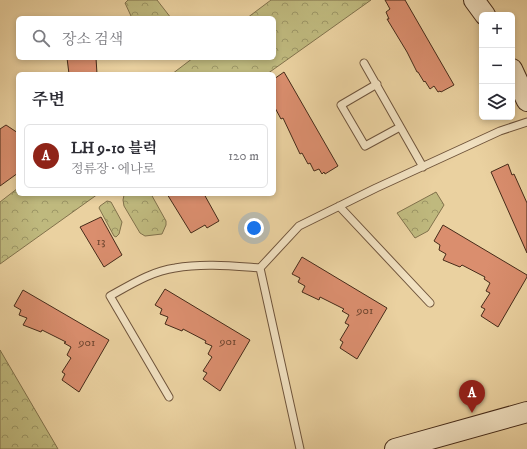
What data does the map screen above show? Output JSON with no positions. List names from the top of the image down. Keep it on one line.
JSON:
{"house_numbers":["13","901","901","901"],"page":{"map_buttons":["+","−"],"search":"장소 검색","heading":"주변","list":[{"mark":"A","name":"LH 9-10 블럭","note":"정류장 · 에나로","value":"120 m"}],"pins":"A"}}
